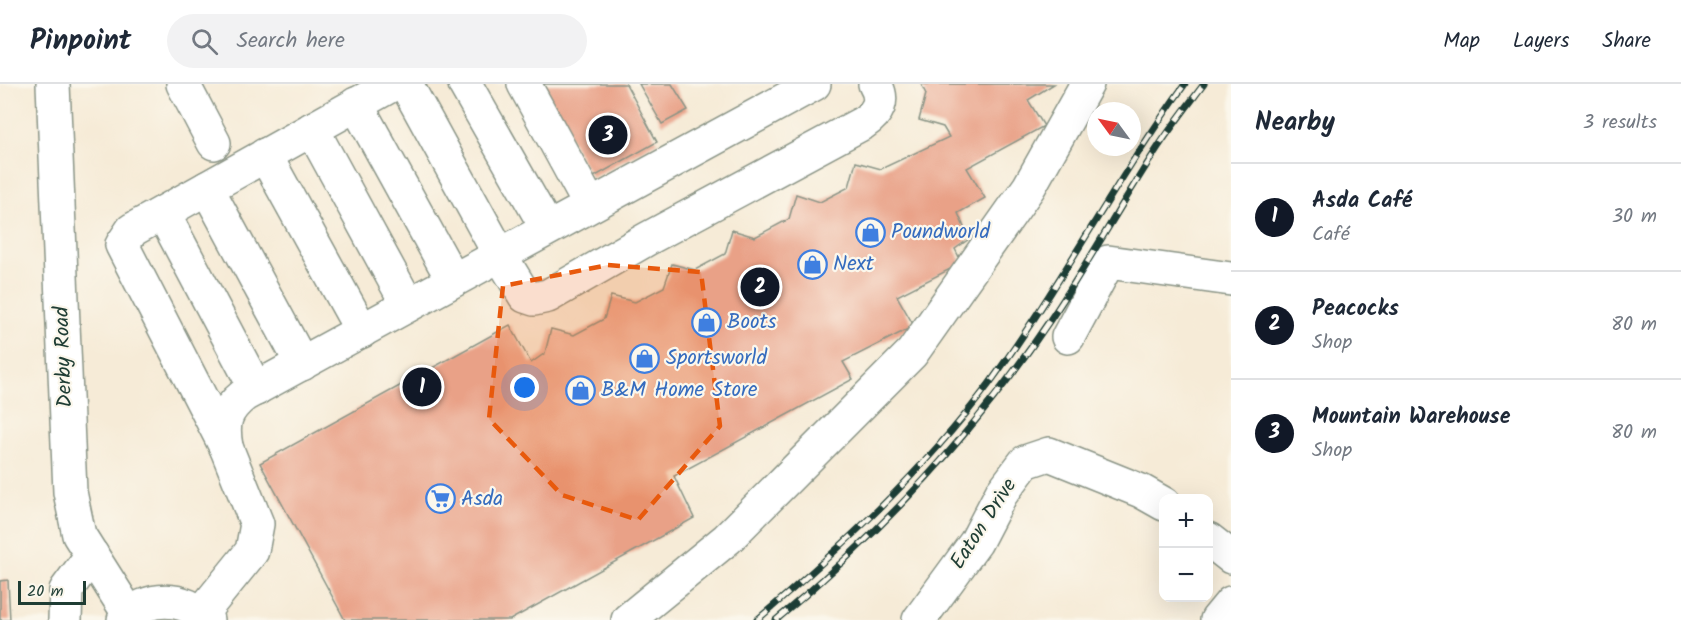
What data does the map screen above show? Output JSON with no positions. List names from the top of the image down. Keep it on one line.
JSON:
{"streets":{"street":["Derby Road","Eaton Drive"]},"places":{"shop":["Poundworld","Next","Boots","Sportsworld","B&M Home Store"],"supermarket":["Asda"]},"scale_bar":"20 m","north":"top left","page":{"header":"Pinpoint","search":"Search here","nav":["Map","Layers","Share"],"heading":["Nearby","3 results"],"pins":["3","2","1"],"list":[{"mark":"1","name":"Asda Café","note":"Café","value":"30 m"},{"mark":"2","name":"Peacocks","note":"Shop","value":"80 m"},{"mark":"3","name":"Mountain Warehouse","note":"Shop","value":"80 m"}],"map_buttons":["+","−"],"scale":"20 m"}}
